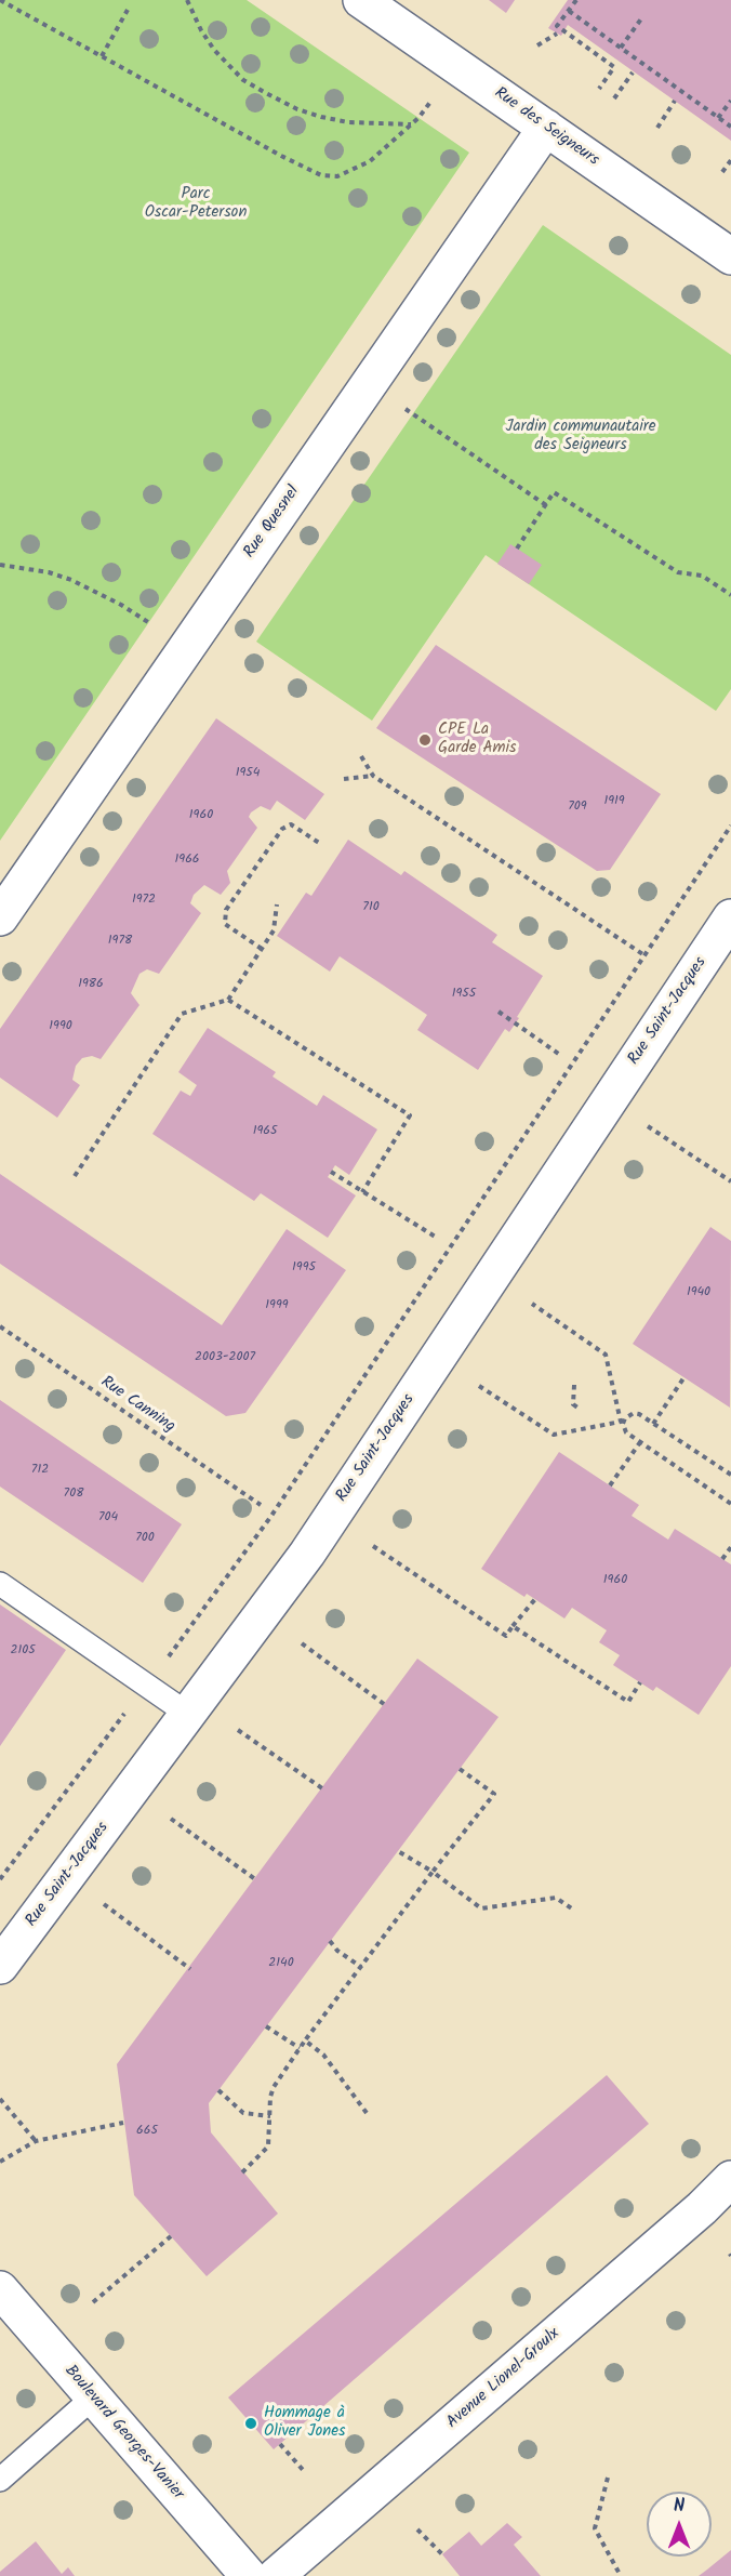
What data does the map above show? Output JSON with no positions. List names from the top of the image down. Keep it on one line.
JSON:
{"streets":{"street":["Rue des Seigneurs","Rue Quesnel","Rue Saint-Jacques","Avenue Lionel-Groulx","Boulevard Georges-Vanier"],"path":["Rue Canning"]},"crossings":[["Rue des Seigneurs","Rue Quesnel"]],"parks":["Parc Oscar-Peterson","Jardin communautaire des Seigneurs"],"places":["CPE La Garde Amis","Hommage à Oliver Jones"],"house_numbers":["1954","1919","709","1960","1966","1972","710","1978","1986","1955","1990","1965","1995","1940","1999","2003-2007","712","708","704","700","1960","2105","2140","665"],"north":"top"}
